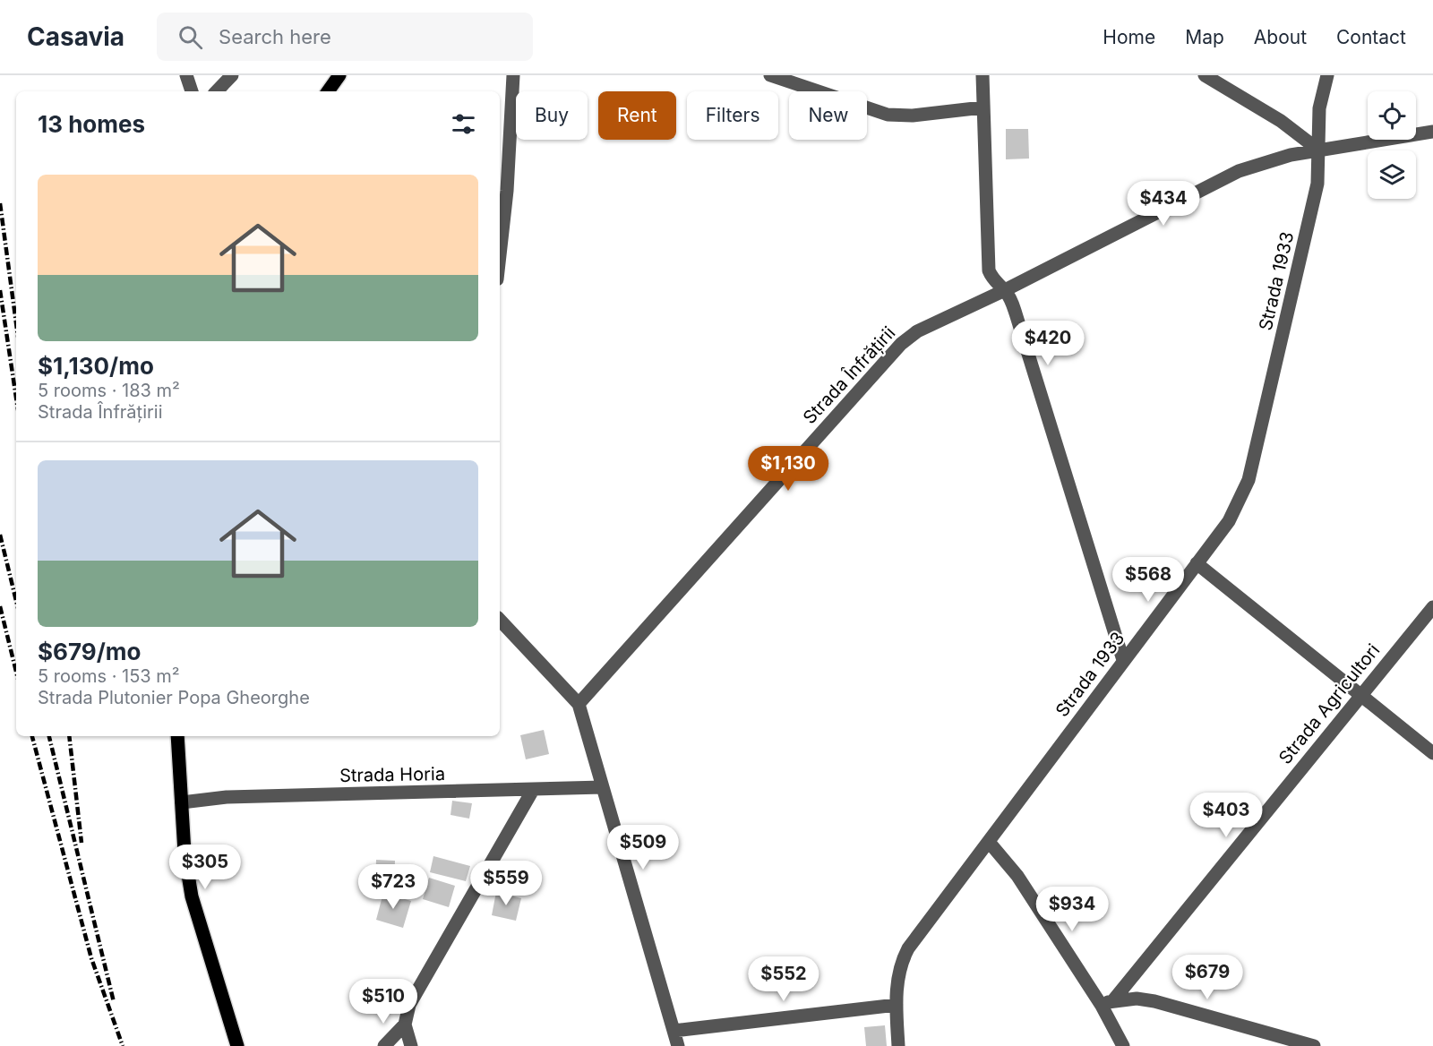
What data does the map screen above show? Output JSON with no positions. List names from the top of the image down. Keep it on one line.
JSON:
{"streets":{"street":["Strada 1933","Strada Înfrățirii","Strada Agricultori","Strada Horia"]},"crossings":[["Strada 1933","Strada Înfrățirii"]],"page":{"header":"Casavia","search":"Search here","nav":["Home","Map","About","Contact"],"chip":["Buy","Rent","Filters","New"],"heading":"13 homes","list":[{"name":"$1,130/mo","note":"5 rooms · 183 m² · Strada Înfrățirii"},{"name":"$679/mo","note":"5 rooms · 153 m² · Strada Plutonier Popa Gheorghe"}],"price":["$434","$420","$1,130","$568","$403","$509","$305","$559","$723","$934","$679","$552","$510"]}}
